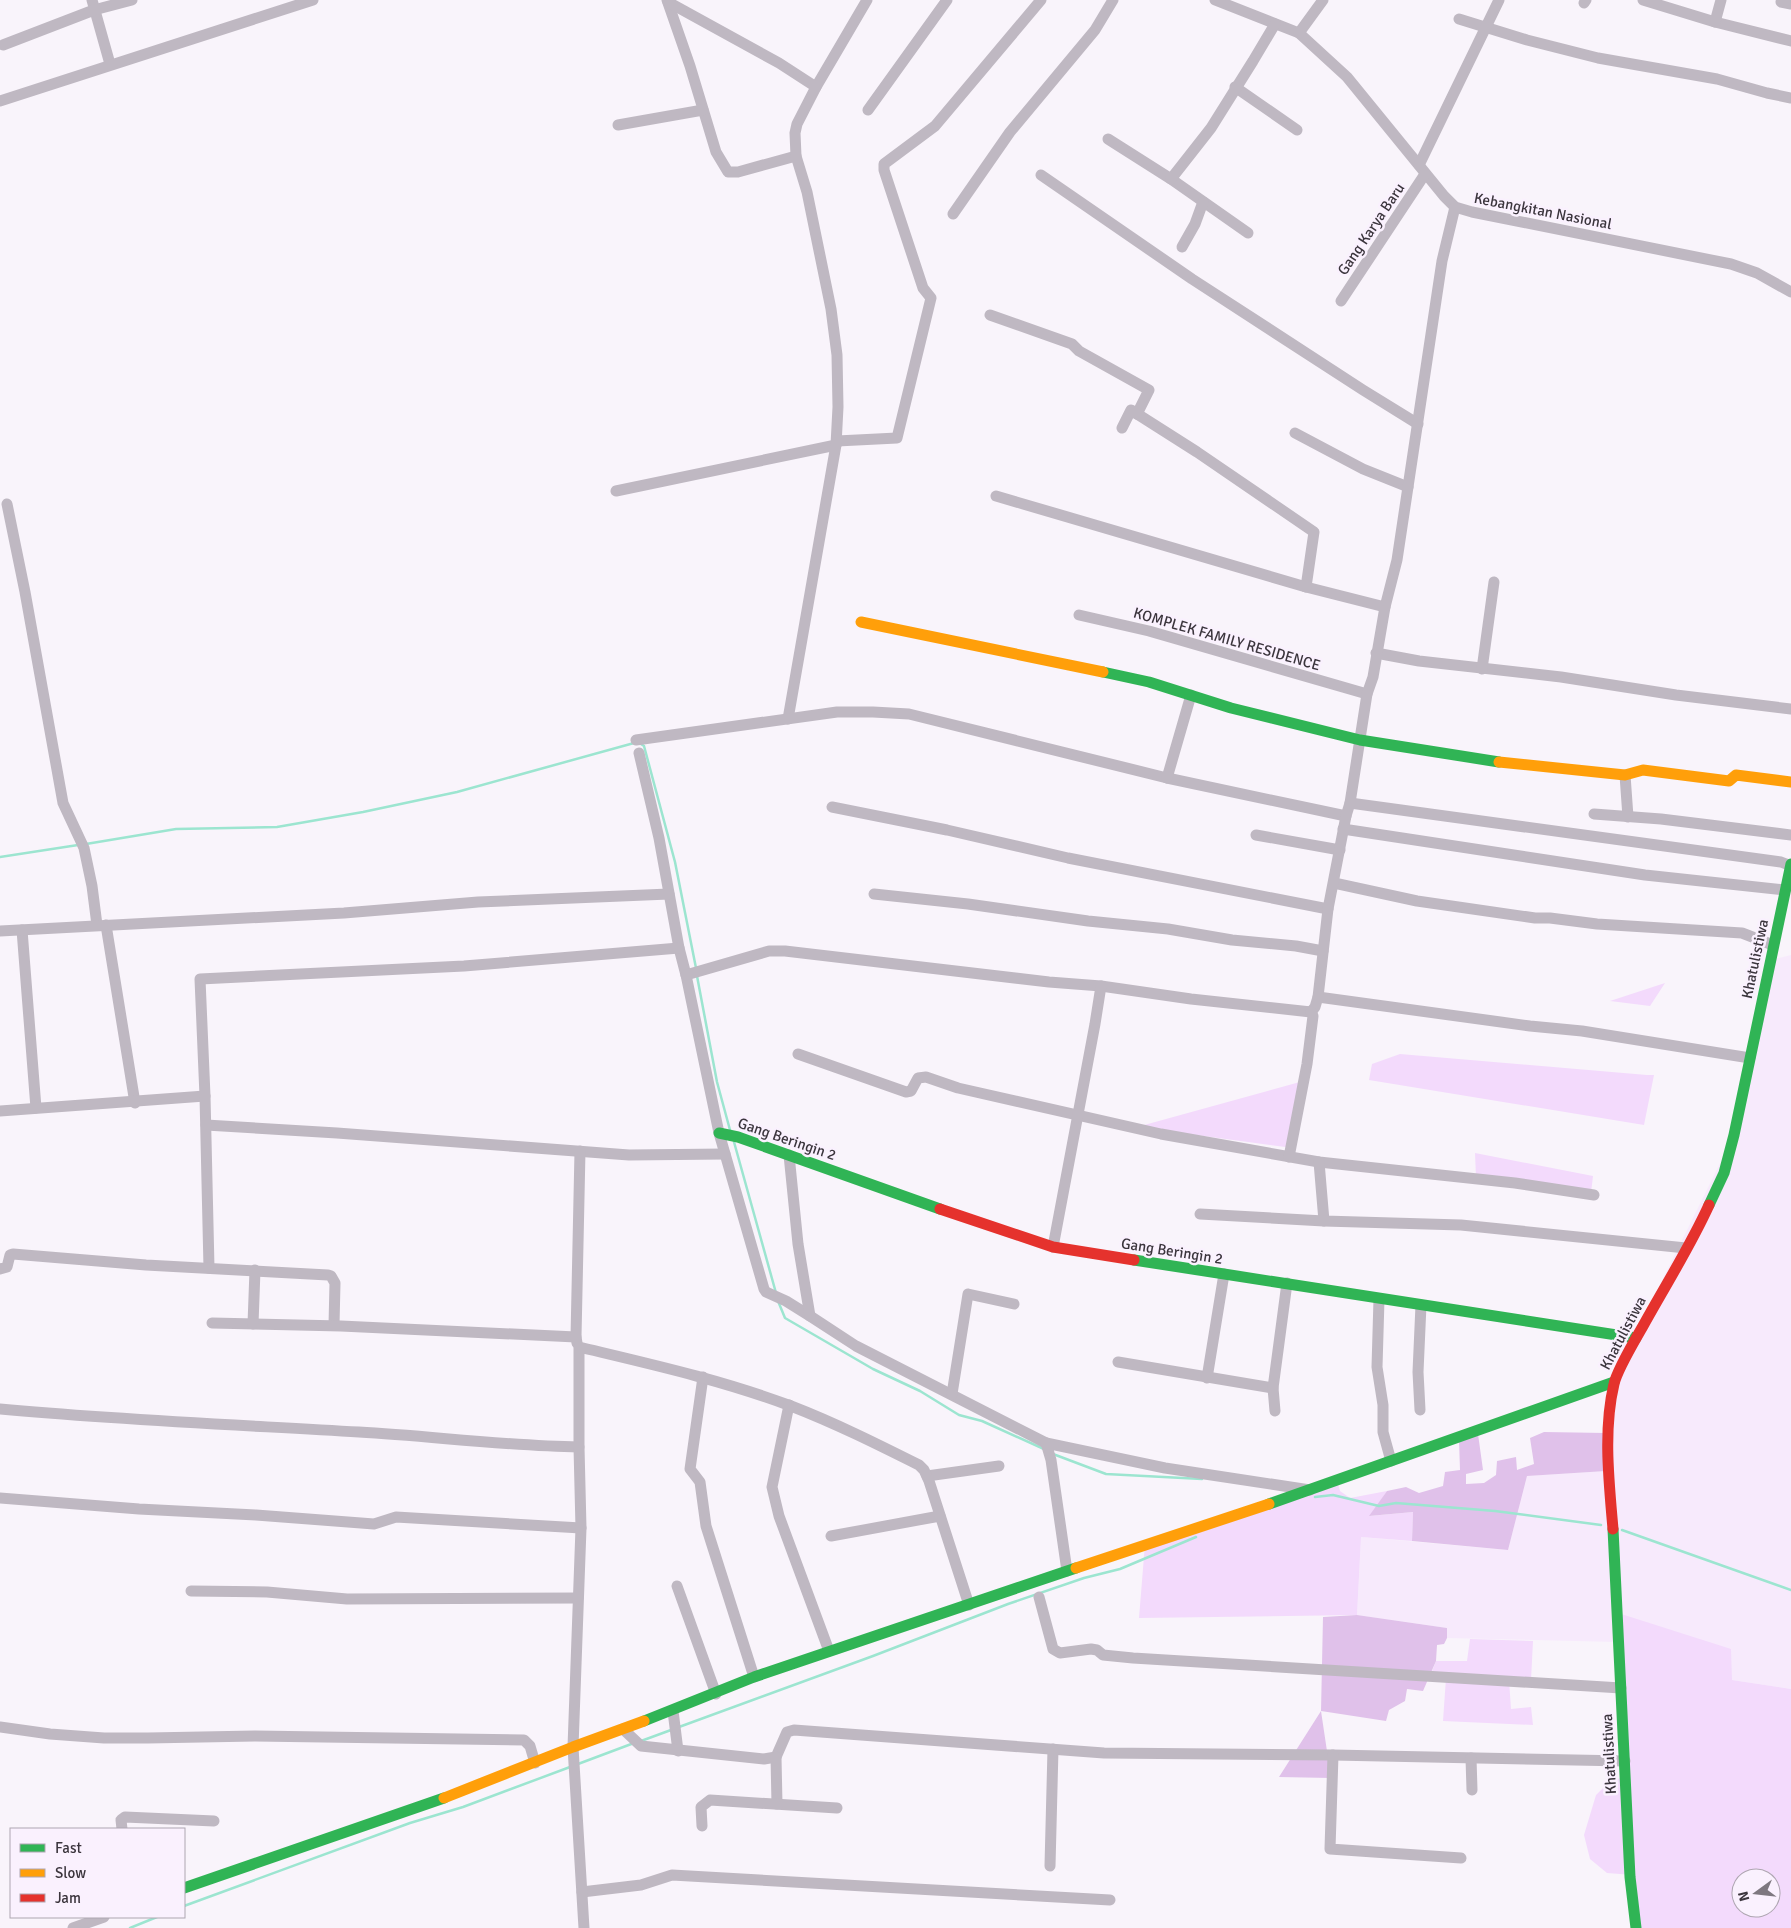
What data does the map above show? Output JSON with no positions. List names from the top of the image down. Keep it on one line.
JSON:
{"streets":{"main road":["Khatulistiwa","Gang Beringin 2"],"street":["Kebangkitan Nasional","Gang Karya Baru","KOMPLEK FAMILY RESIDENCE"]},"crossings":[["Kebangkitan Nasional","Gang Karya Baru"],["Khatulistiwa","Gang Beringin 2"]],"legend":["Fast","Slow","Jam"],"north":"left"}
